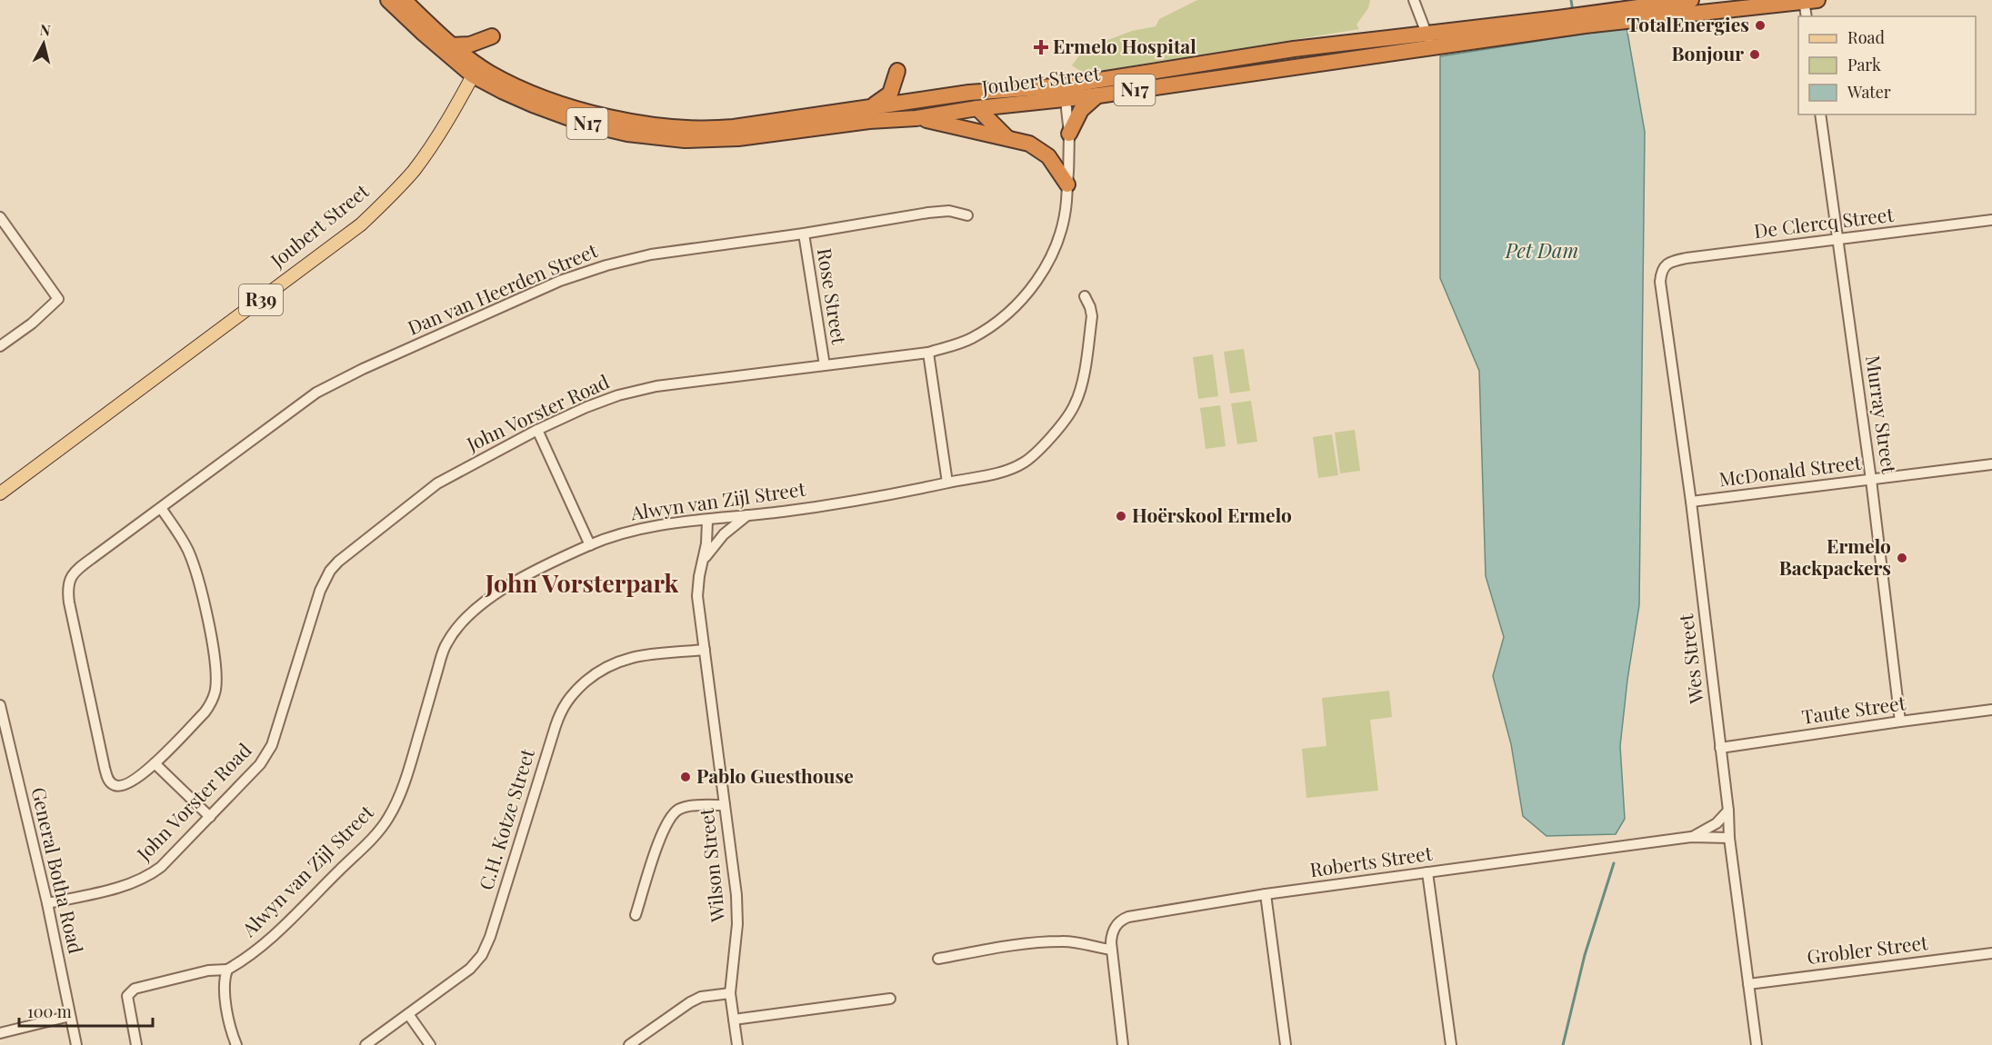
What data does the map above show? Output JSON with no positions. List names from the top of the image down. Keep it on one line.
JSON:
{"streets":{"highway":["Joubert Street","N17"],"main road":["R39"],"street":["De Clercq Street","Dan van Heerden Street","Rose Street","John Vorster Road","Murray Street","McDonald Street","Alwyn van Zijl Street","Wes Street","Taute Street","C.H. Kotze Street","Roberts Street","Wilson Street","General Botha Road","Grobler Street"]},"crossings":[["Joubert Street","N17"],["Joubert Street","John Vorster Road"],["De Clercq Street","Murray Street"],["De Clercq Street","Wes Street"],["Dan van Heerden Street","Rose Street"],["Rose Street","John Vorster Road"],["John Vorster Road","General Botha Road"],["Murray Street","McDonald Street"],["Murray Street","Taute Street"],["McDonald Street","Wes Street"],["Alwyn van Zijl Street","Wilson Street"],["Wes Street","Taute Street"],["Wes Street","Grobler Street"],["C.H. Kotze Street","Wilson Street"]],"districts":["John Vorsterpark"],"water":["Pet Dam"],"places":{"other":["TotalEnergies","Bonjour","Hoërskool Ermelo","Ermelo Backpackers","Pablo Guesthouse"],"health":["Ermelo Hospital"]},"legend":["Road","Park","Water"],"scale_bar":"100 m","north":"top"}
